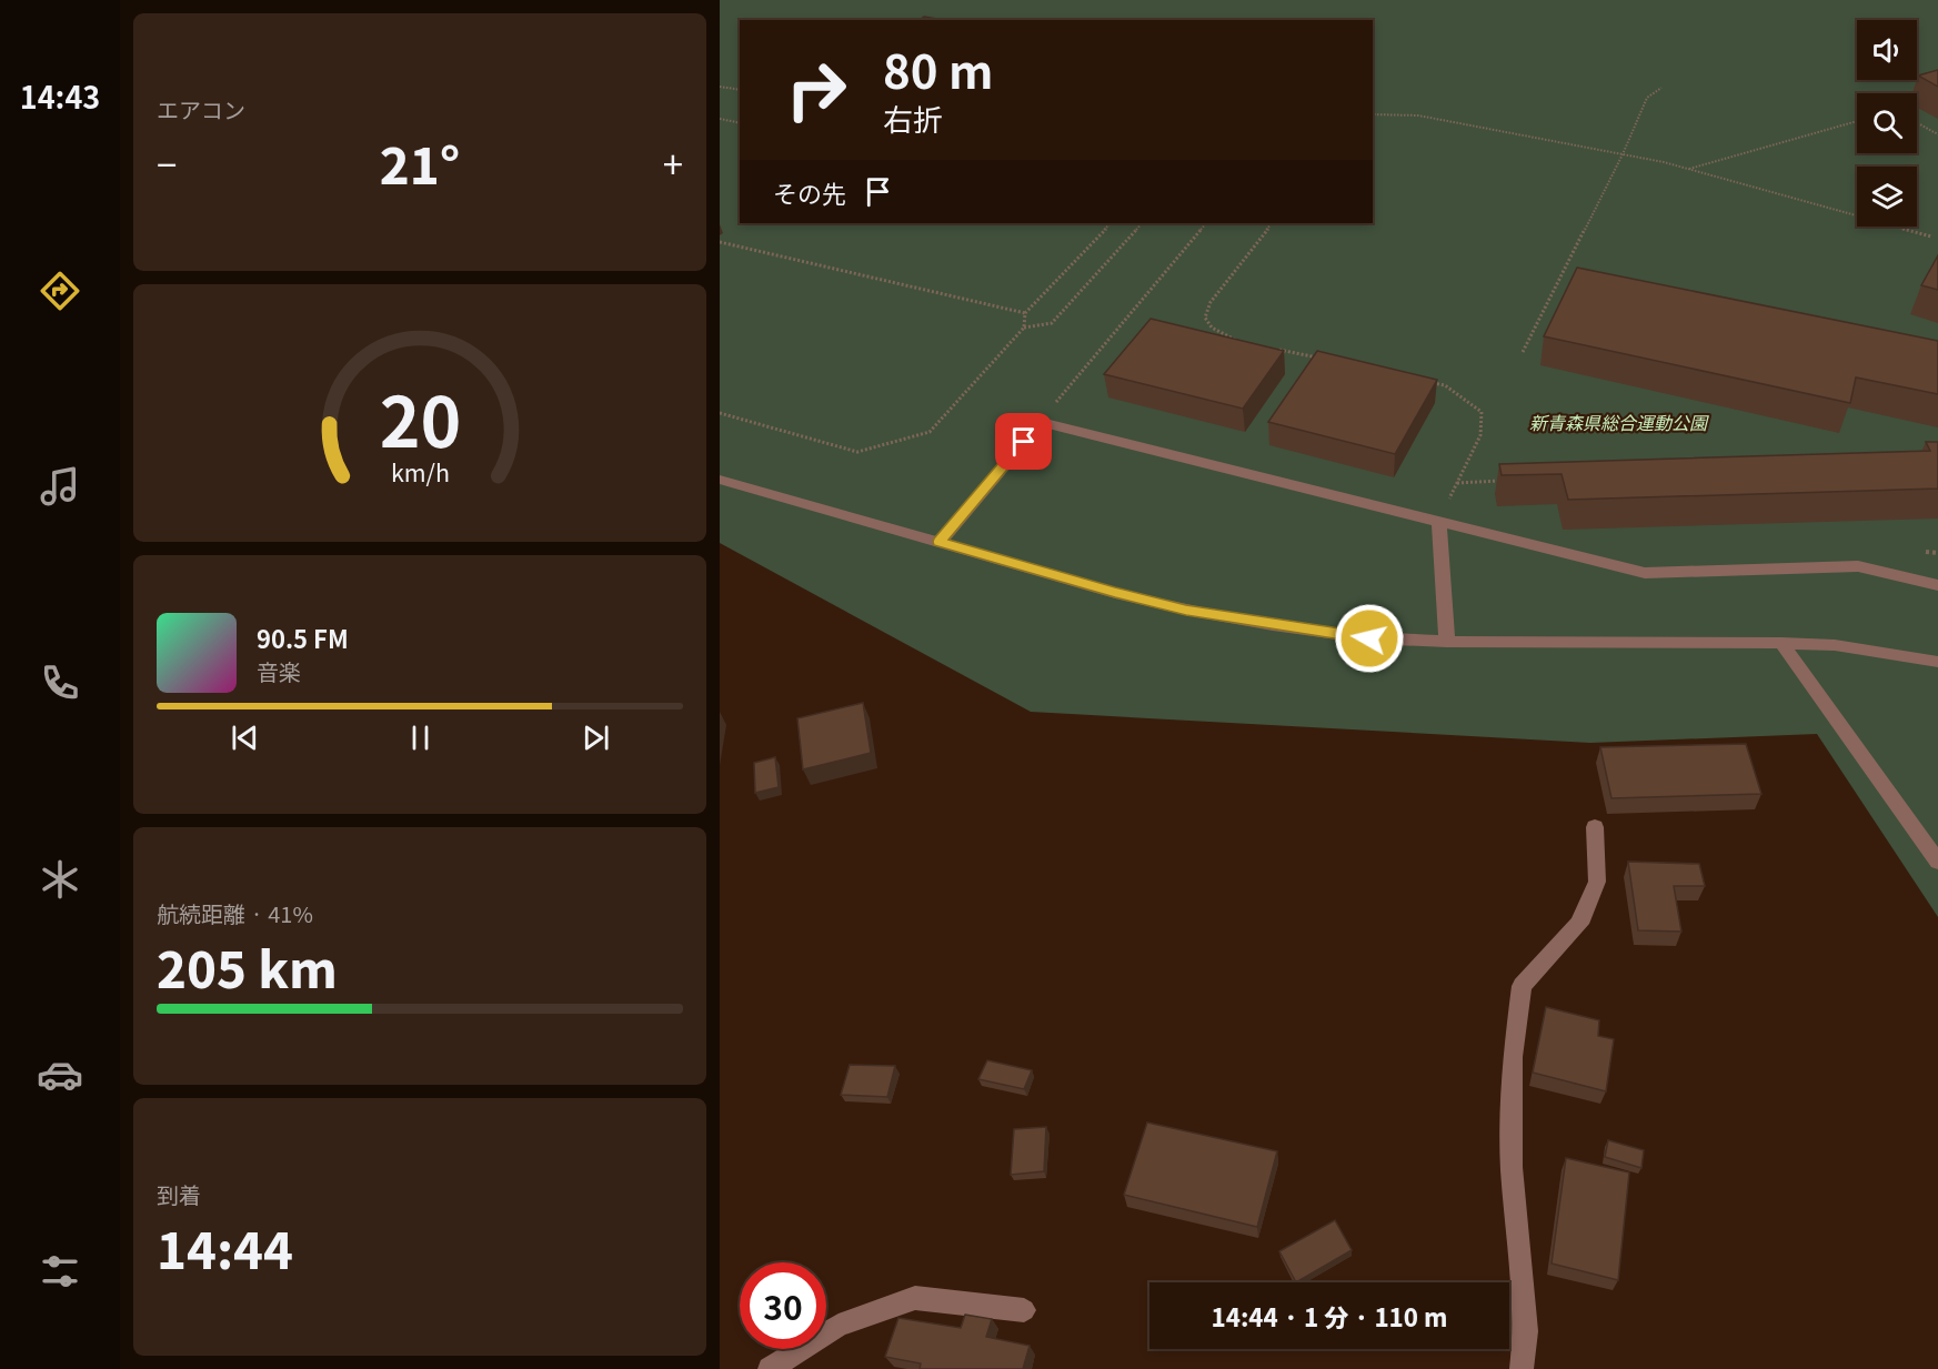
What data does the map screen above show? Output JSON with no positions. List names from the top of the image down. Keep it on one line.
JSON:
{"parks":["新青森県総合運動公園"],"page":{"tabs":"14:43","tile":["エアコン",["航続距離 · 41%","205 km"],["到着","14:44"]],"turn":["80 m","右折"],"heat":["−","21°","+"],"then":"その先","song":["90.5 FM","音楽"],"limit":"30","trip":"14:44 · 1 分 · 110 m","gauge":["20","km/h"]}}
